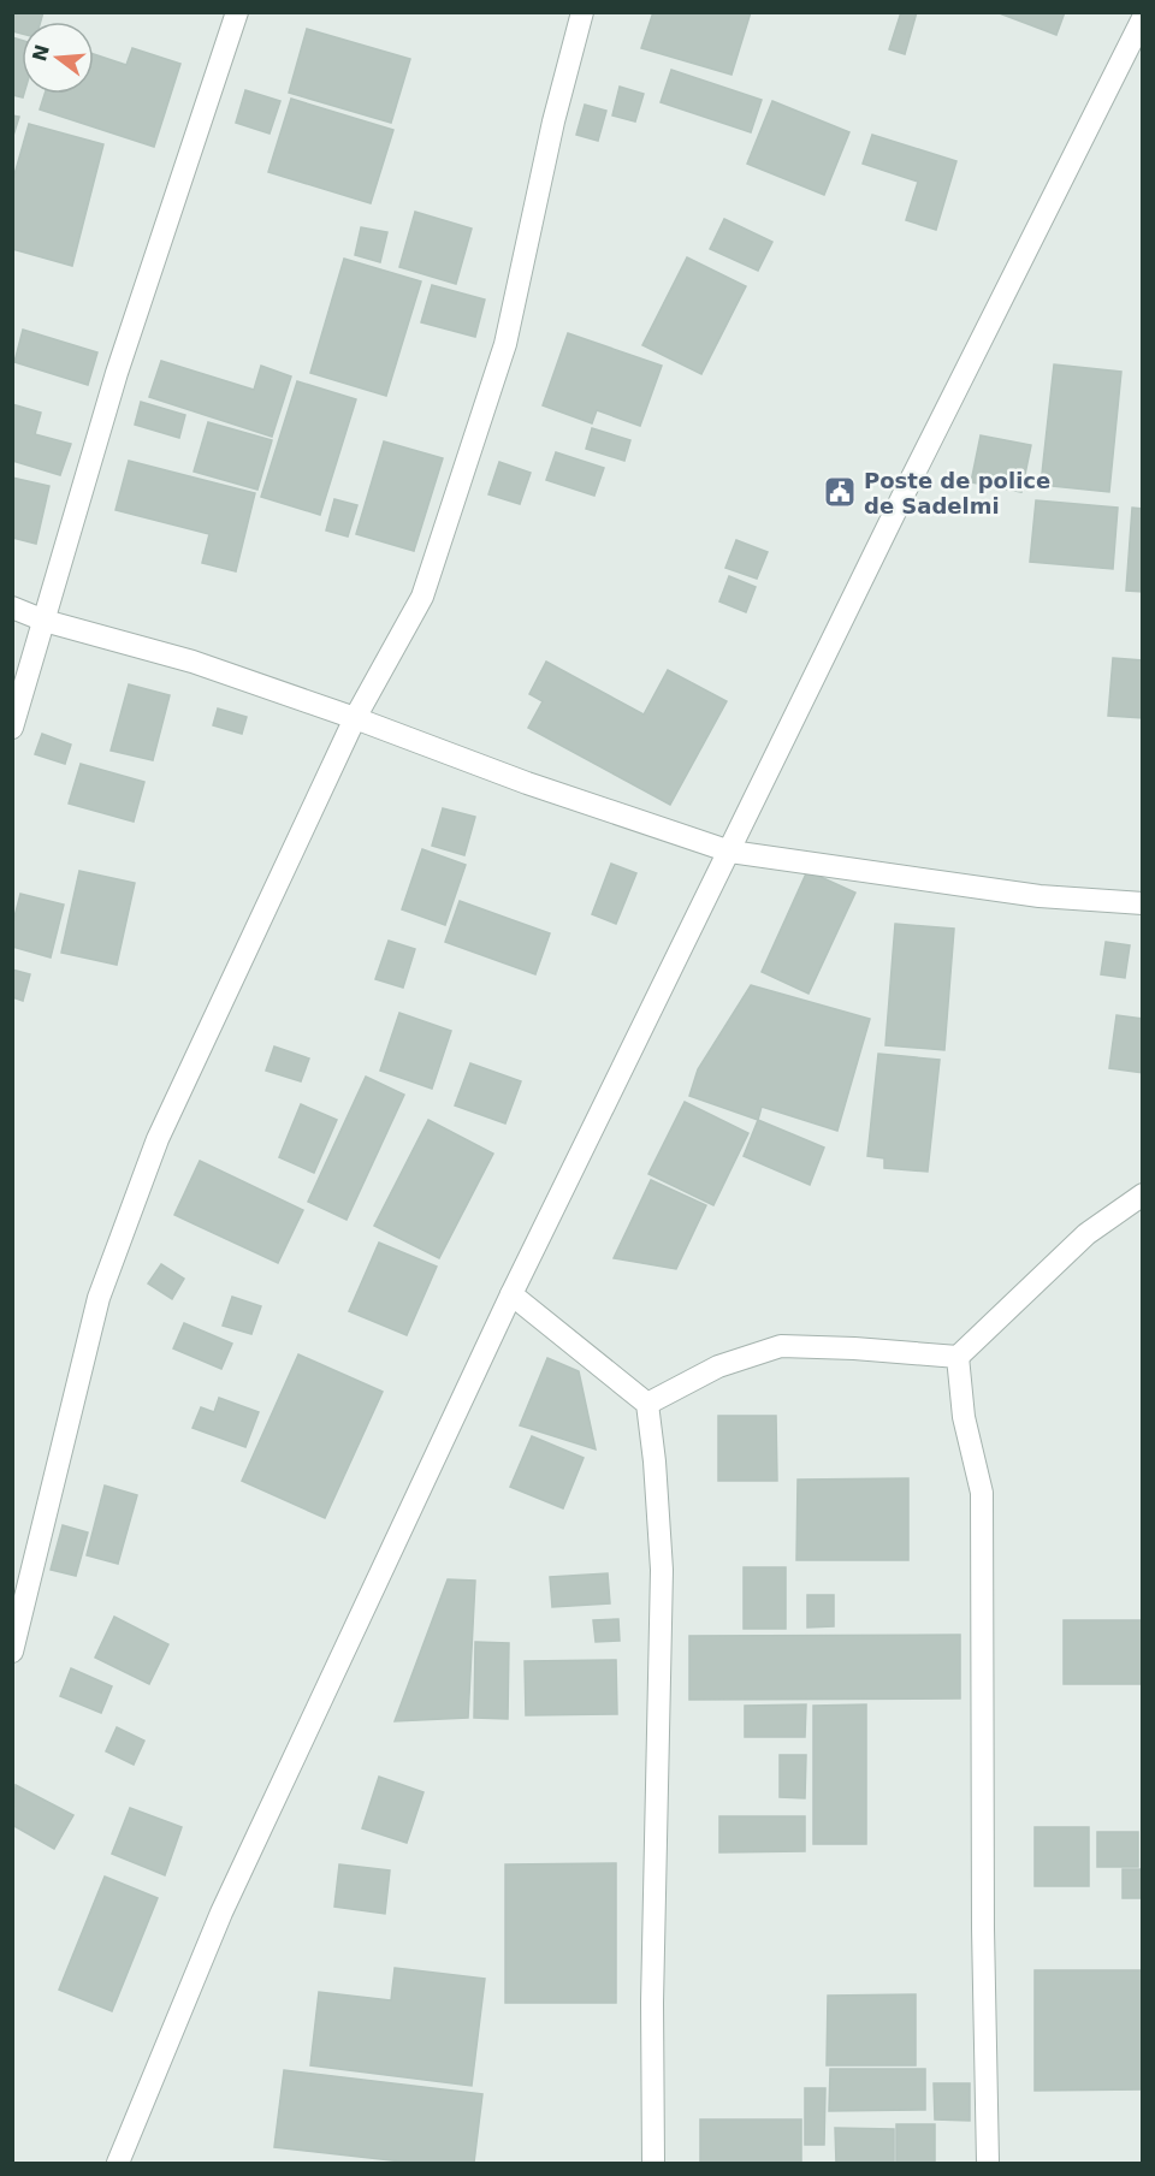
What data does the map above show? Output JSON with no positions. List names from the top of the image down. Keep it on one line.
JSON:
{"places":{"public building":["Poste de police de Sadelmi"]},"north":"left"}
